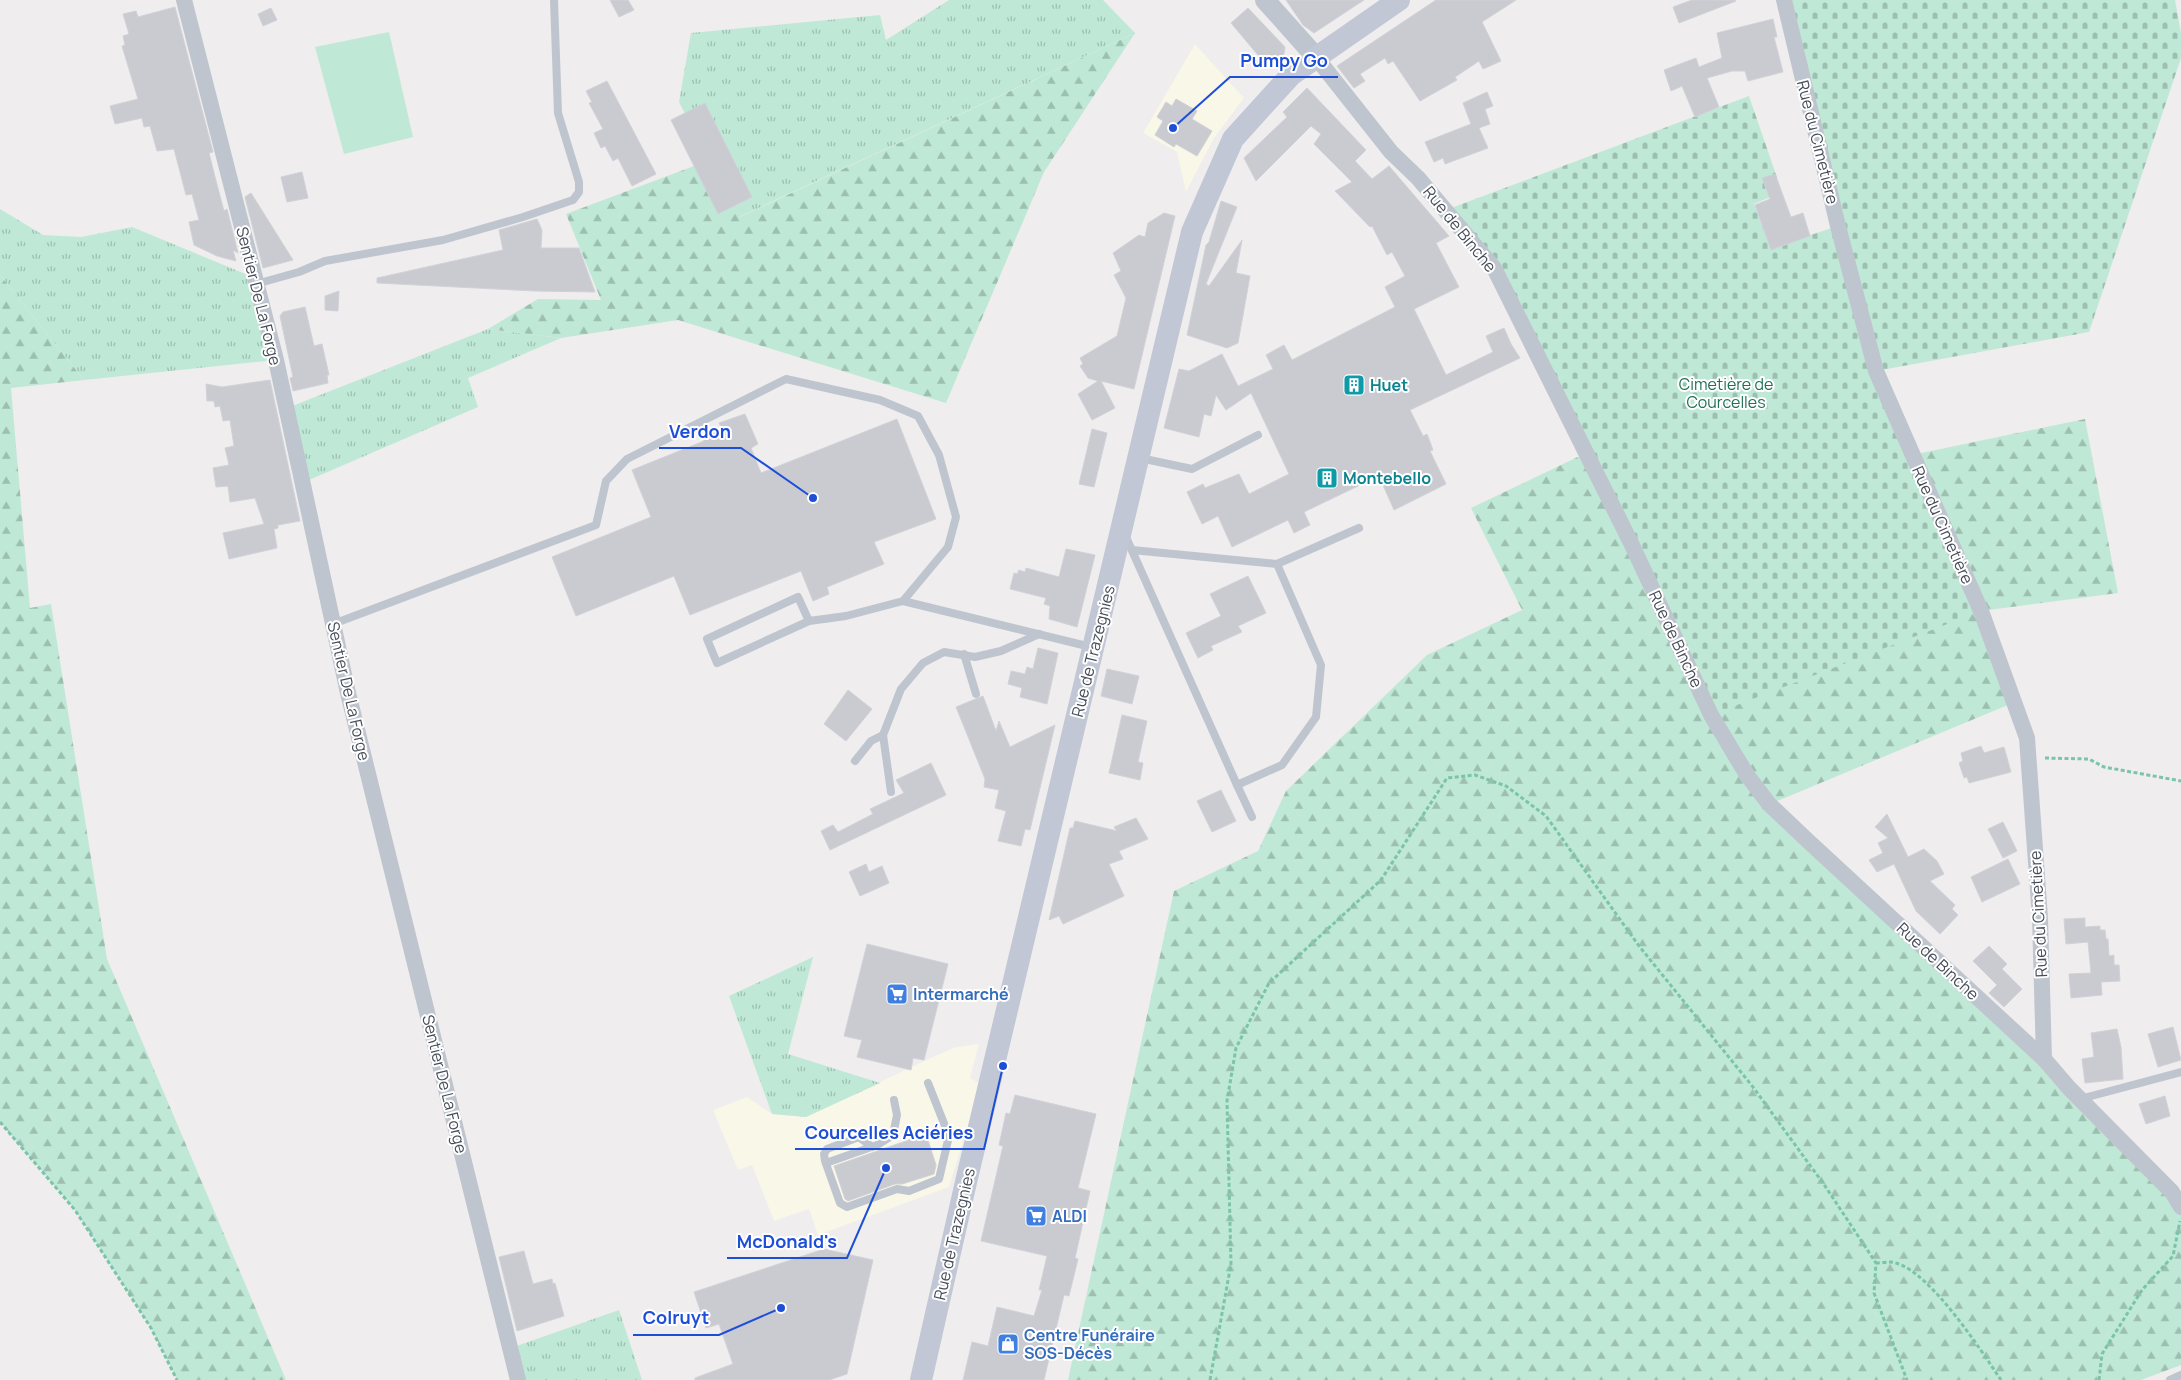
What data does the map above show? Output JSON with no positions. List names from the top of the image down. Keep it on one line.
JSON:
{"streets":{"main road":["Rue de Trazegnies"],"street":["Rue du Cimetière","Rue de Binche","Sentier De La Forge"]},"crossings":[["Rue du Cimetière","Rue de Binche"],["Rue de Binche","Rue de Trazegnies"]],"parks":["Cimetière de Courcelles"],"places":{"other":["Pumpy Go","Verdon","Courcelles Aciéries","McDonald's","Colruyt"],"building":["Huet","Montebello"],"supermarket":["Intermarché","ALDI"],"shop":["Centre Funéraire SOS-Décès"]}}
